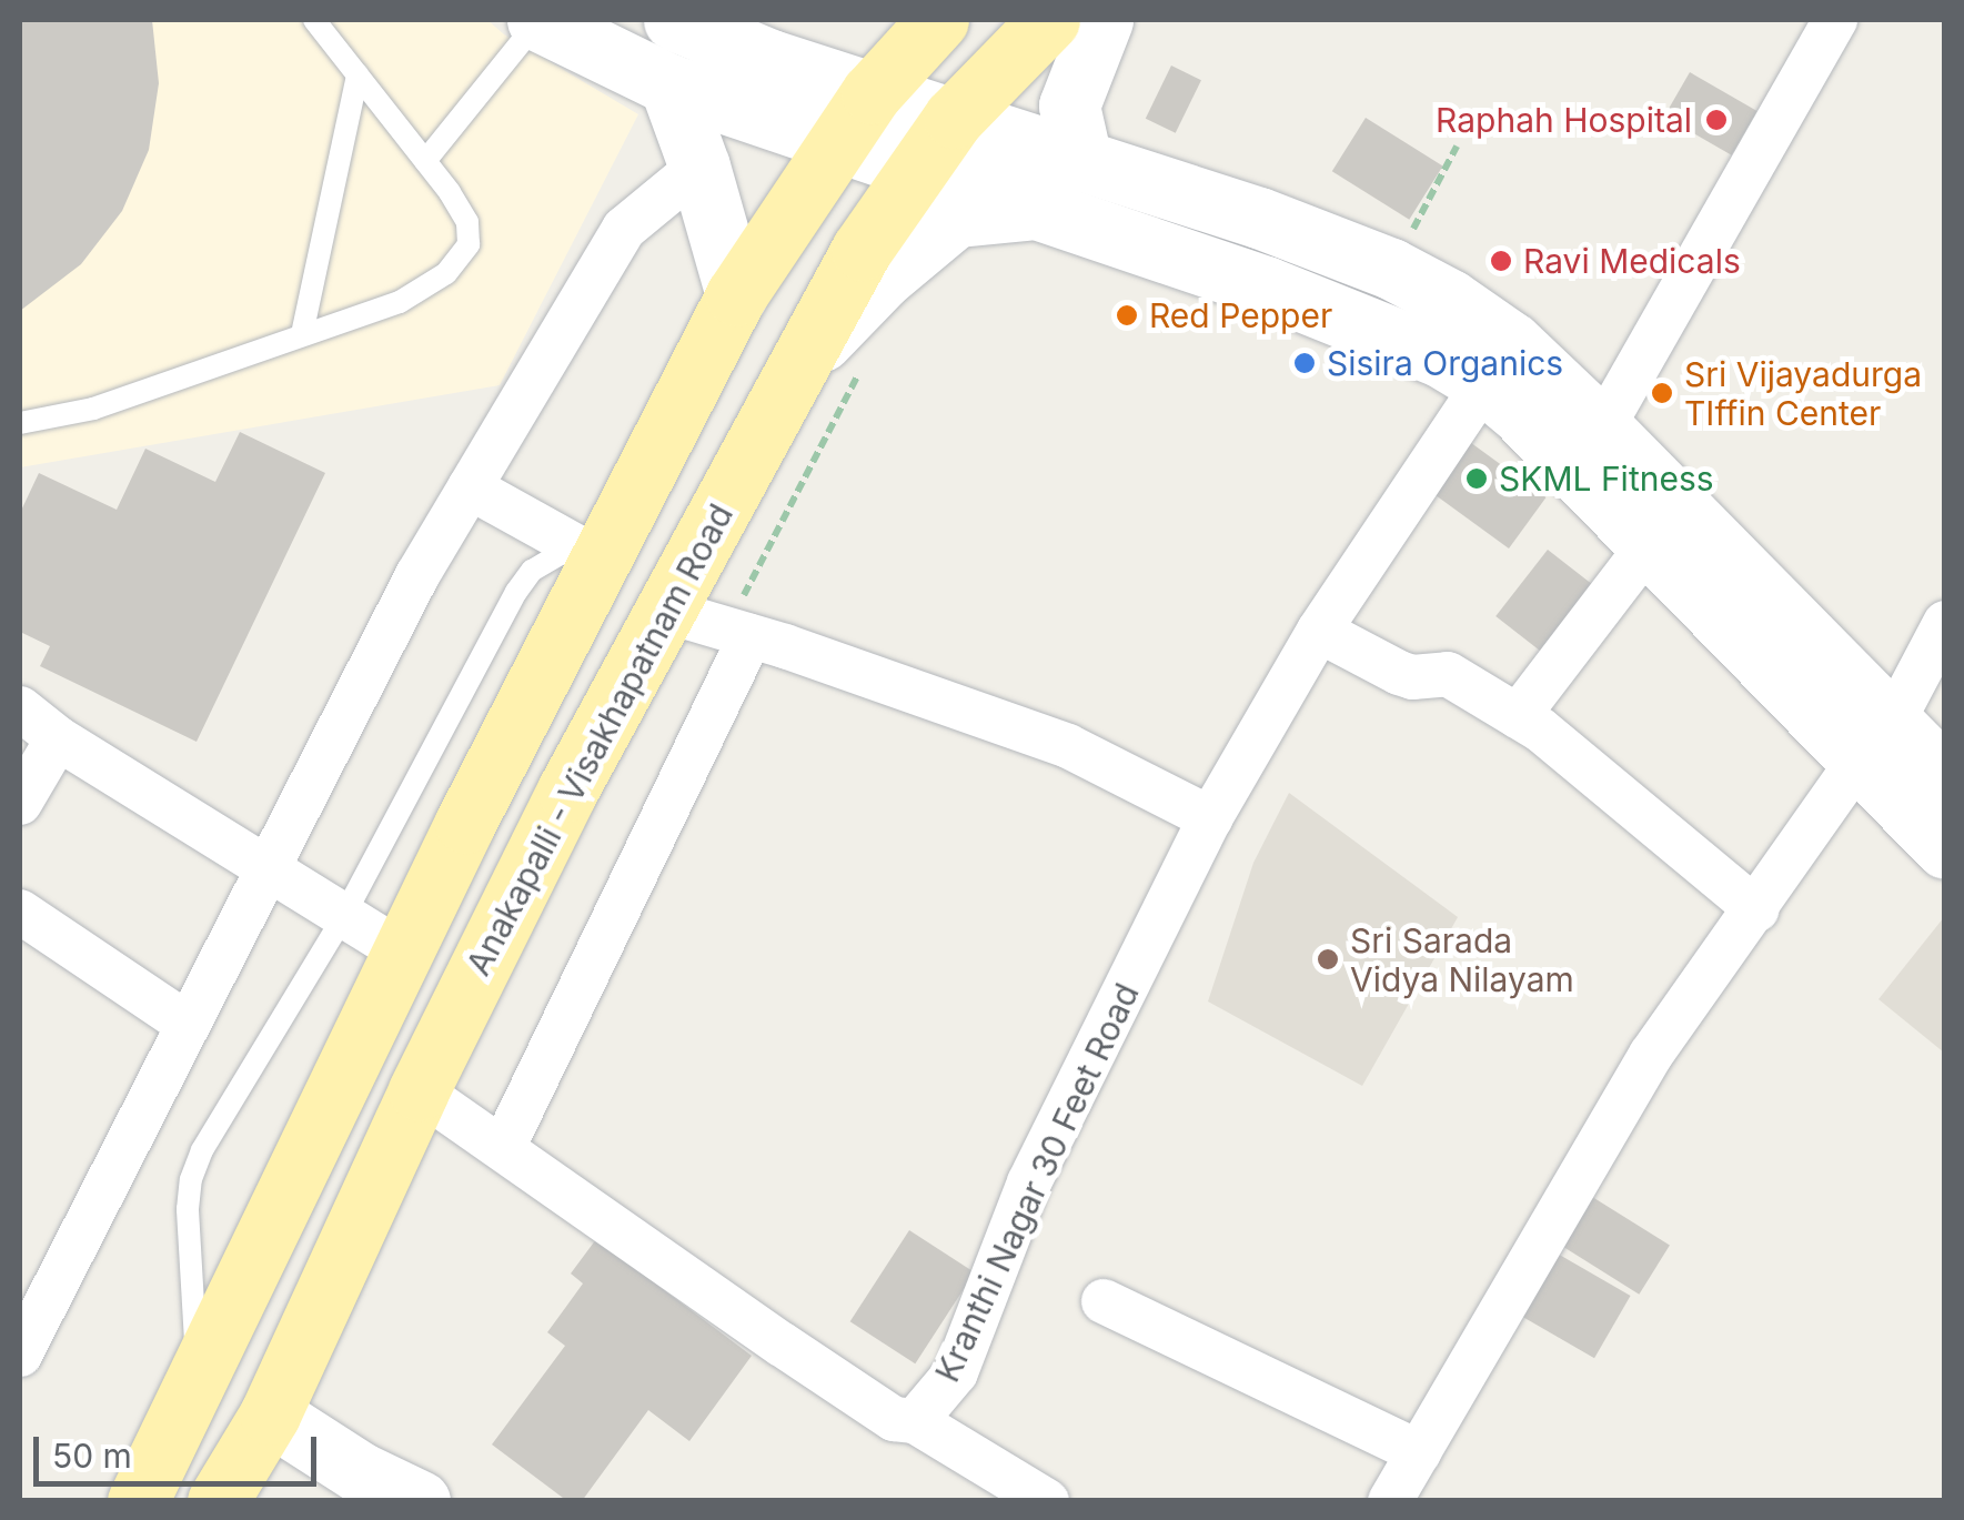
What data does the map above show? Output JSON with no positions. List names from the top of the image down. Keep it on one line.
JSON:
{"streets":{"main road":["Anakapalli - Visakhapatnam Road"],"street":["Kranthi Nagar 30 Feet Road"]},"places":["Raphah Hospital","Ravi Medicals","Red Pepper","Sisira Organics","Sri Vijayadurga TIffin Center","SKML Fitness","Sri Sarada Vidya Nilayam"],"scale_bar":"50 m"}
